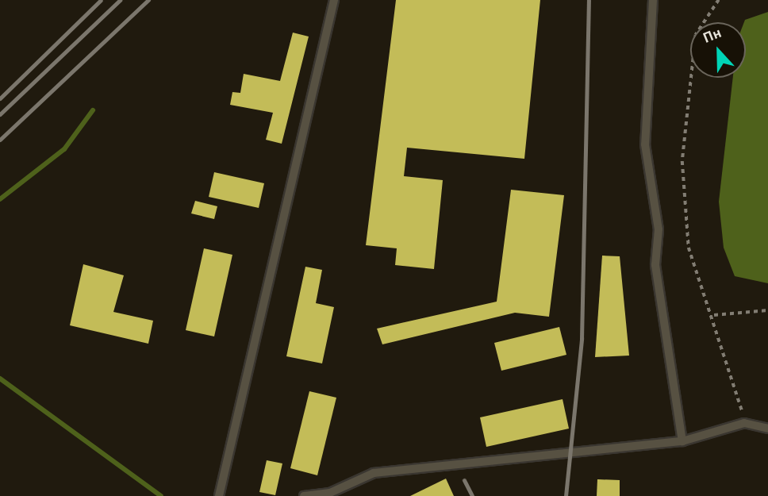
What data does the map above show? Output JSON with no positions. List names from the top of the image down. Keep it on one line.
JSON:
{"north":"top"}
